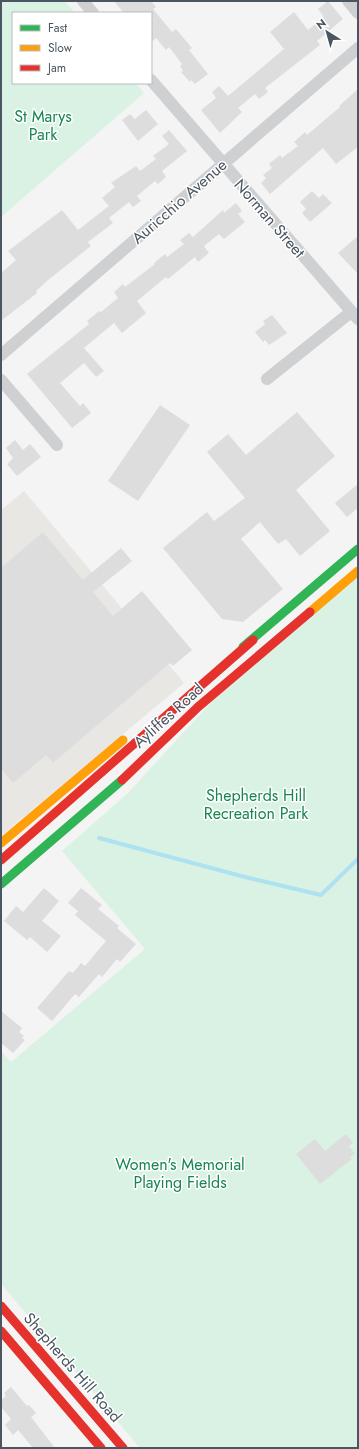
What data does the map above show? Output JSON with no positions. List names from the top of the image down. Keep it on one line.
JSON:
{"streets":{"main road":["Ayliffes Road","Shepherds Hill Road"],"street":["Auricchio Avenue","Norman Street"]},"crossings":[["Auricchio Avenue","Norman Street"]],"parks":["St Marys Park","Shepherds Hill Recreation Park","Women's Memorial Playing Fields"],"legend":["Fast","Slow","Jam"],"north":"top left"}
